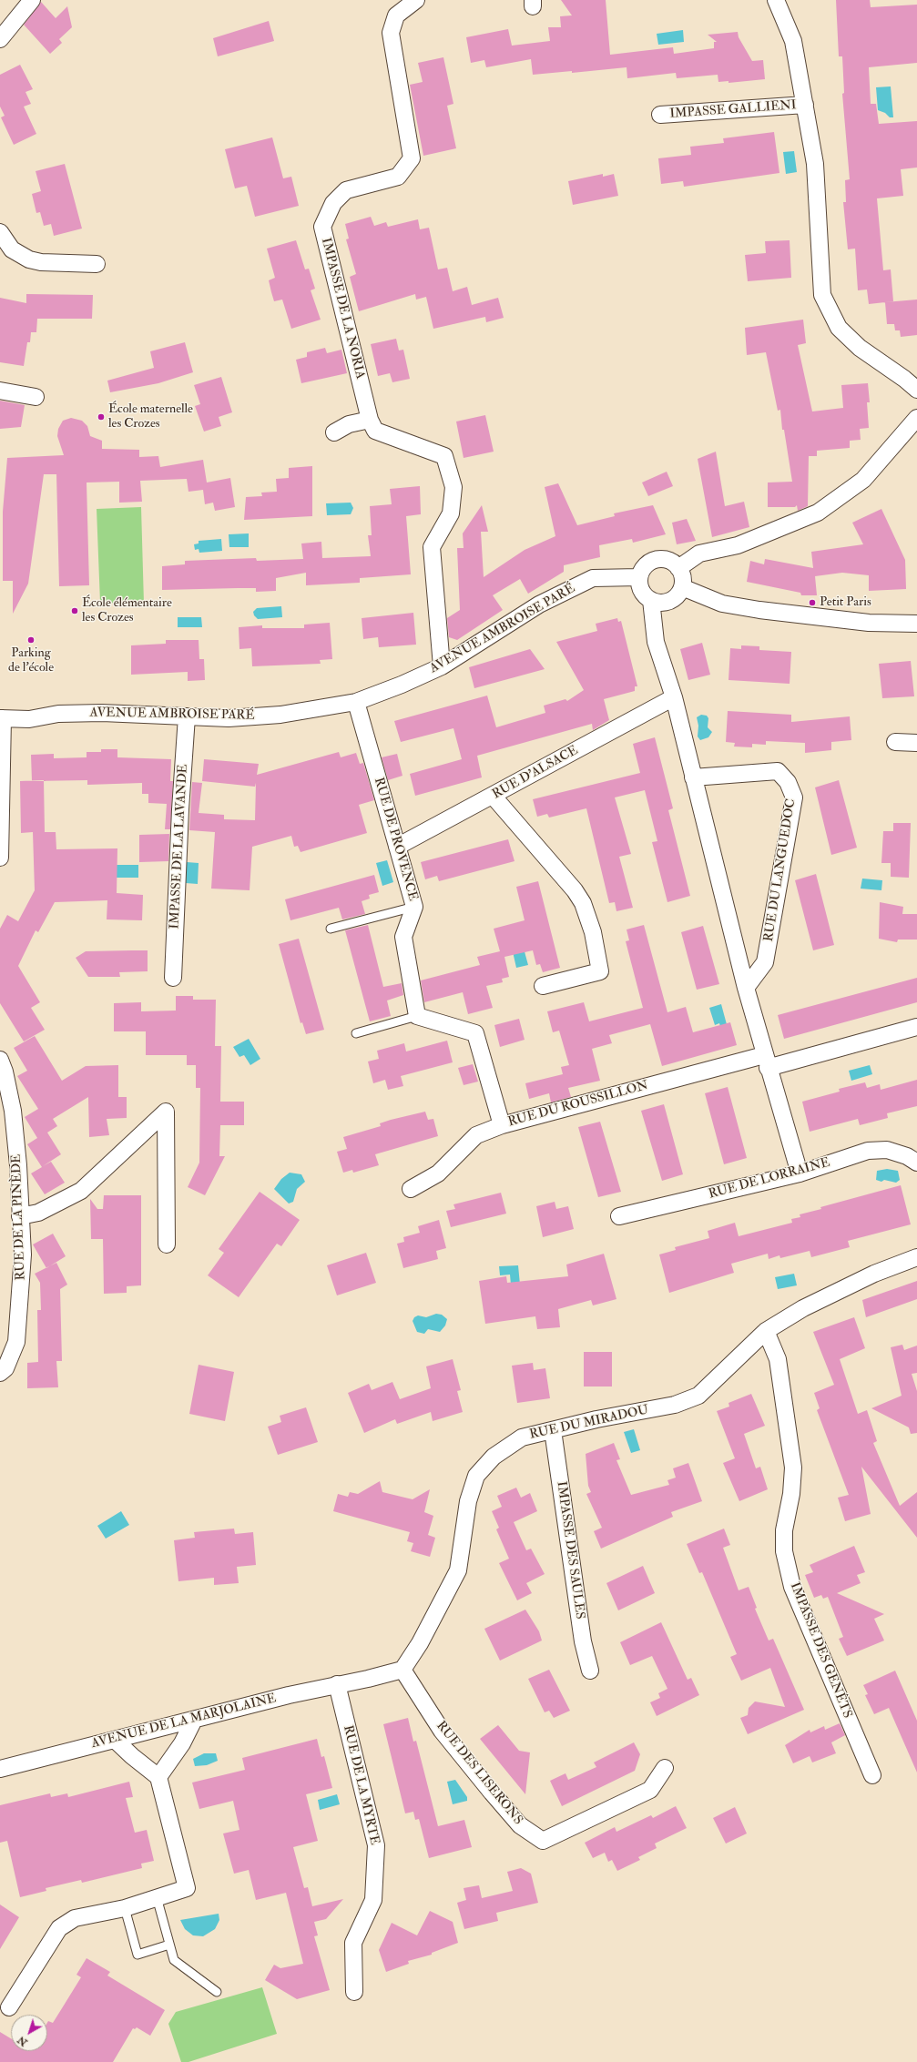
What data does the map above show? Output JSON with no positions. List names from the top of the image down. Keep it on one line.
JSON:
{"streets":{"street":["IMPASSE GALLIENI","IMPASSE DE LA NORIA","AVENUE AMBROISE PARÉ","RUE D'ALSACE","RUE DE PROVENCE","IMPASSE DE LA LAVANDE","RUE DU LANGUEDOC","RUE DU ROUSSILLON","RUE DE LORRAINE","RUE DE LA PINÈDE","RUE DU MIRADOU","IMPASSE DES SAULES","IMPASSE DES GENÊTS","AVENUE DE LA MARJOLAINE","RUE DES LISERONS","RUE DE LA MYRTE"]},"crossings":[["AVENUE AMBROISE PARÉ","RUE DE PROVENCE"],["AVENUE AMBROISE PARÉ","IMPASSE DE LA LAVANDE"],["RUE D'ALSACE","RUE DE PROVENCE"],["RUE DU MIRADOU","IMPASSE DES SAULES"],["RUE DU MIRADOU","IMPASSE DES GENÊTS"],["RUE DU MIRADOU","AVENUE DE LA MARJOLAINE"],["RUE DU MIRADOU","RUE DES LISERONS"],["AVENUE DE LA MARJOLAINE","RUE DES LISERONS"],["AVENUE DE LA MARJOLAINE","RUE DE LA MYRTE"]],"places":["École maternelle les Crozes","Petit Paris","École élémentaire les Crozes","Parking de l'école"],"north":"bottom left"}
